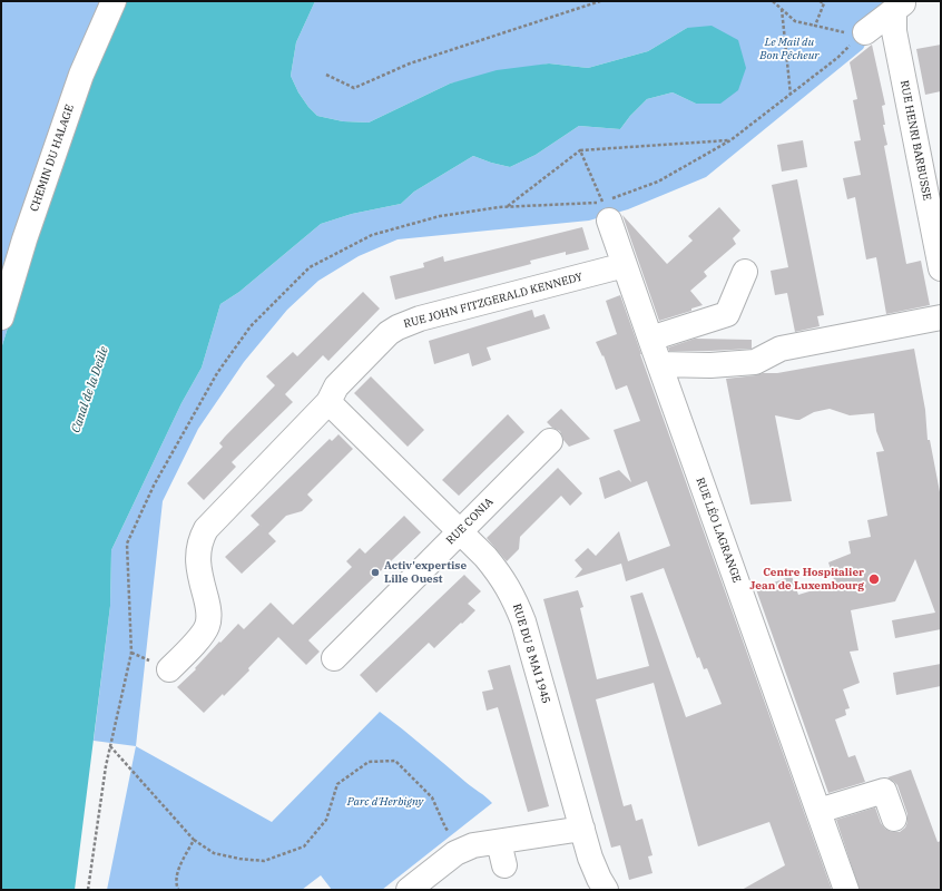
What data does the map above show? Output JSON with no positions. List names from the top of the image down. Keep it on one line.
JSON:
{"streets":{"street":["RUE HENRI BARBUSSE","CHEMIN DU HALAGE","RUE JOHN FITZGERALD KENNEDY","RUE CONIA","RUE LÉO LAGRANGE","RUE DU 8 MAI 1945"]},"crossings":[["RUE JOHN FITZGERALD KENNEDY","RUE LÉO LAGRANGE"],["RUE JOHN FITZGERALD KENNEDY","RUE DU 8 MAI 1945"],["RUE CONIA","RUE DU 8 MAI 1945"]],"water":["Canal de la Deûle"],"parks":["Le Mail du Bon Pêcheur","Parc d'Herbigny"],"places":["Activ'expertise Lille Ouest","Centre Hospitalier Jean de Luxembourg"]}
